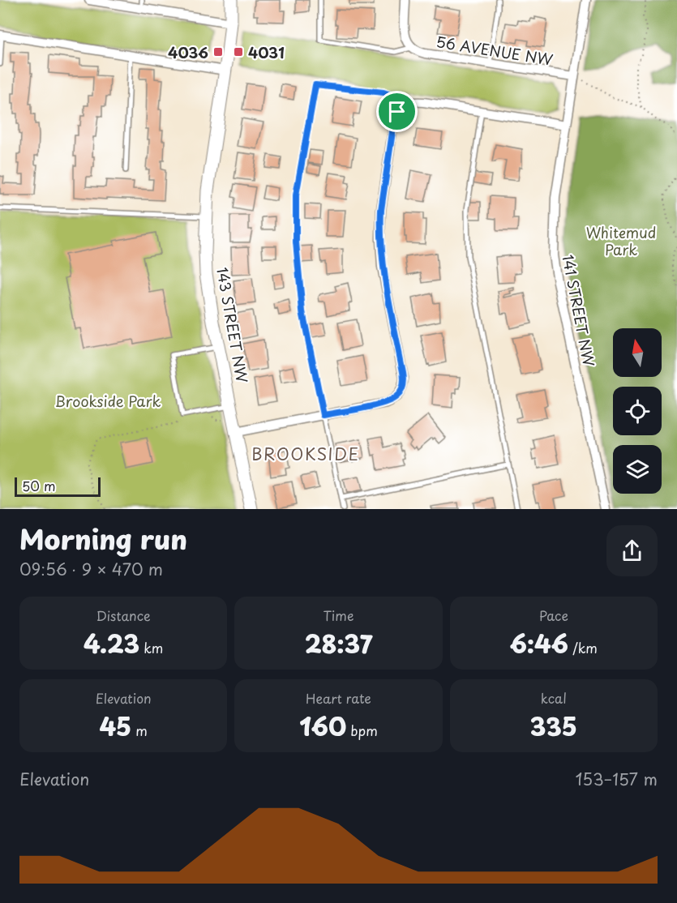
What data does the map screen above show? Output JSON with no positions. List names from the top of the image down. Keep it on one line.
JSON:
{"streets":{"street":["56 AVENUE NW","141 STREET NW","143 STREET NW"]},"crossings":[["56 AVENUE NW","141 STREET NW"]],"districts":["BROOKSIDE"],"parks":["Whitemud Park","Brookside Park"],"places":{"transit":["4036","4031"]},"scale_bar":"50 m","north":"top","page":{"scale":"50 m","heading":["Morning run","09:56 · 9 × 470 m"],"stats":[["Distance","4.23 km"],["Time","28:37"],["Pace","6:46 /km"],["Elevation","45 m"],["Heart rate","160 bpm"],["kcal","335"]],"chart":["Elevation","153–157 m"]}}
